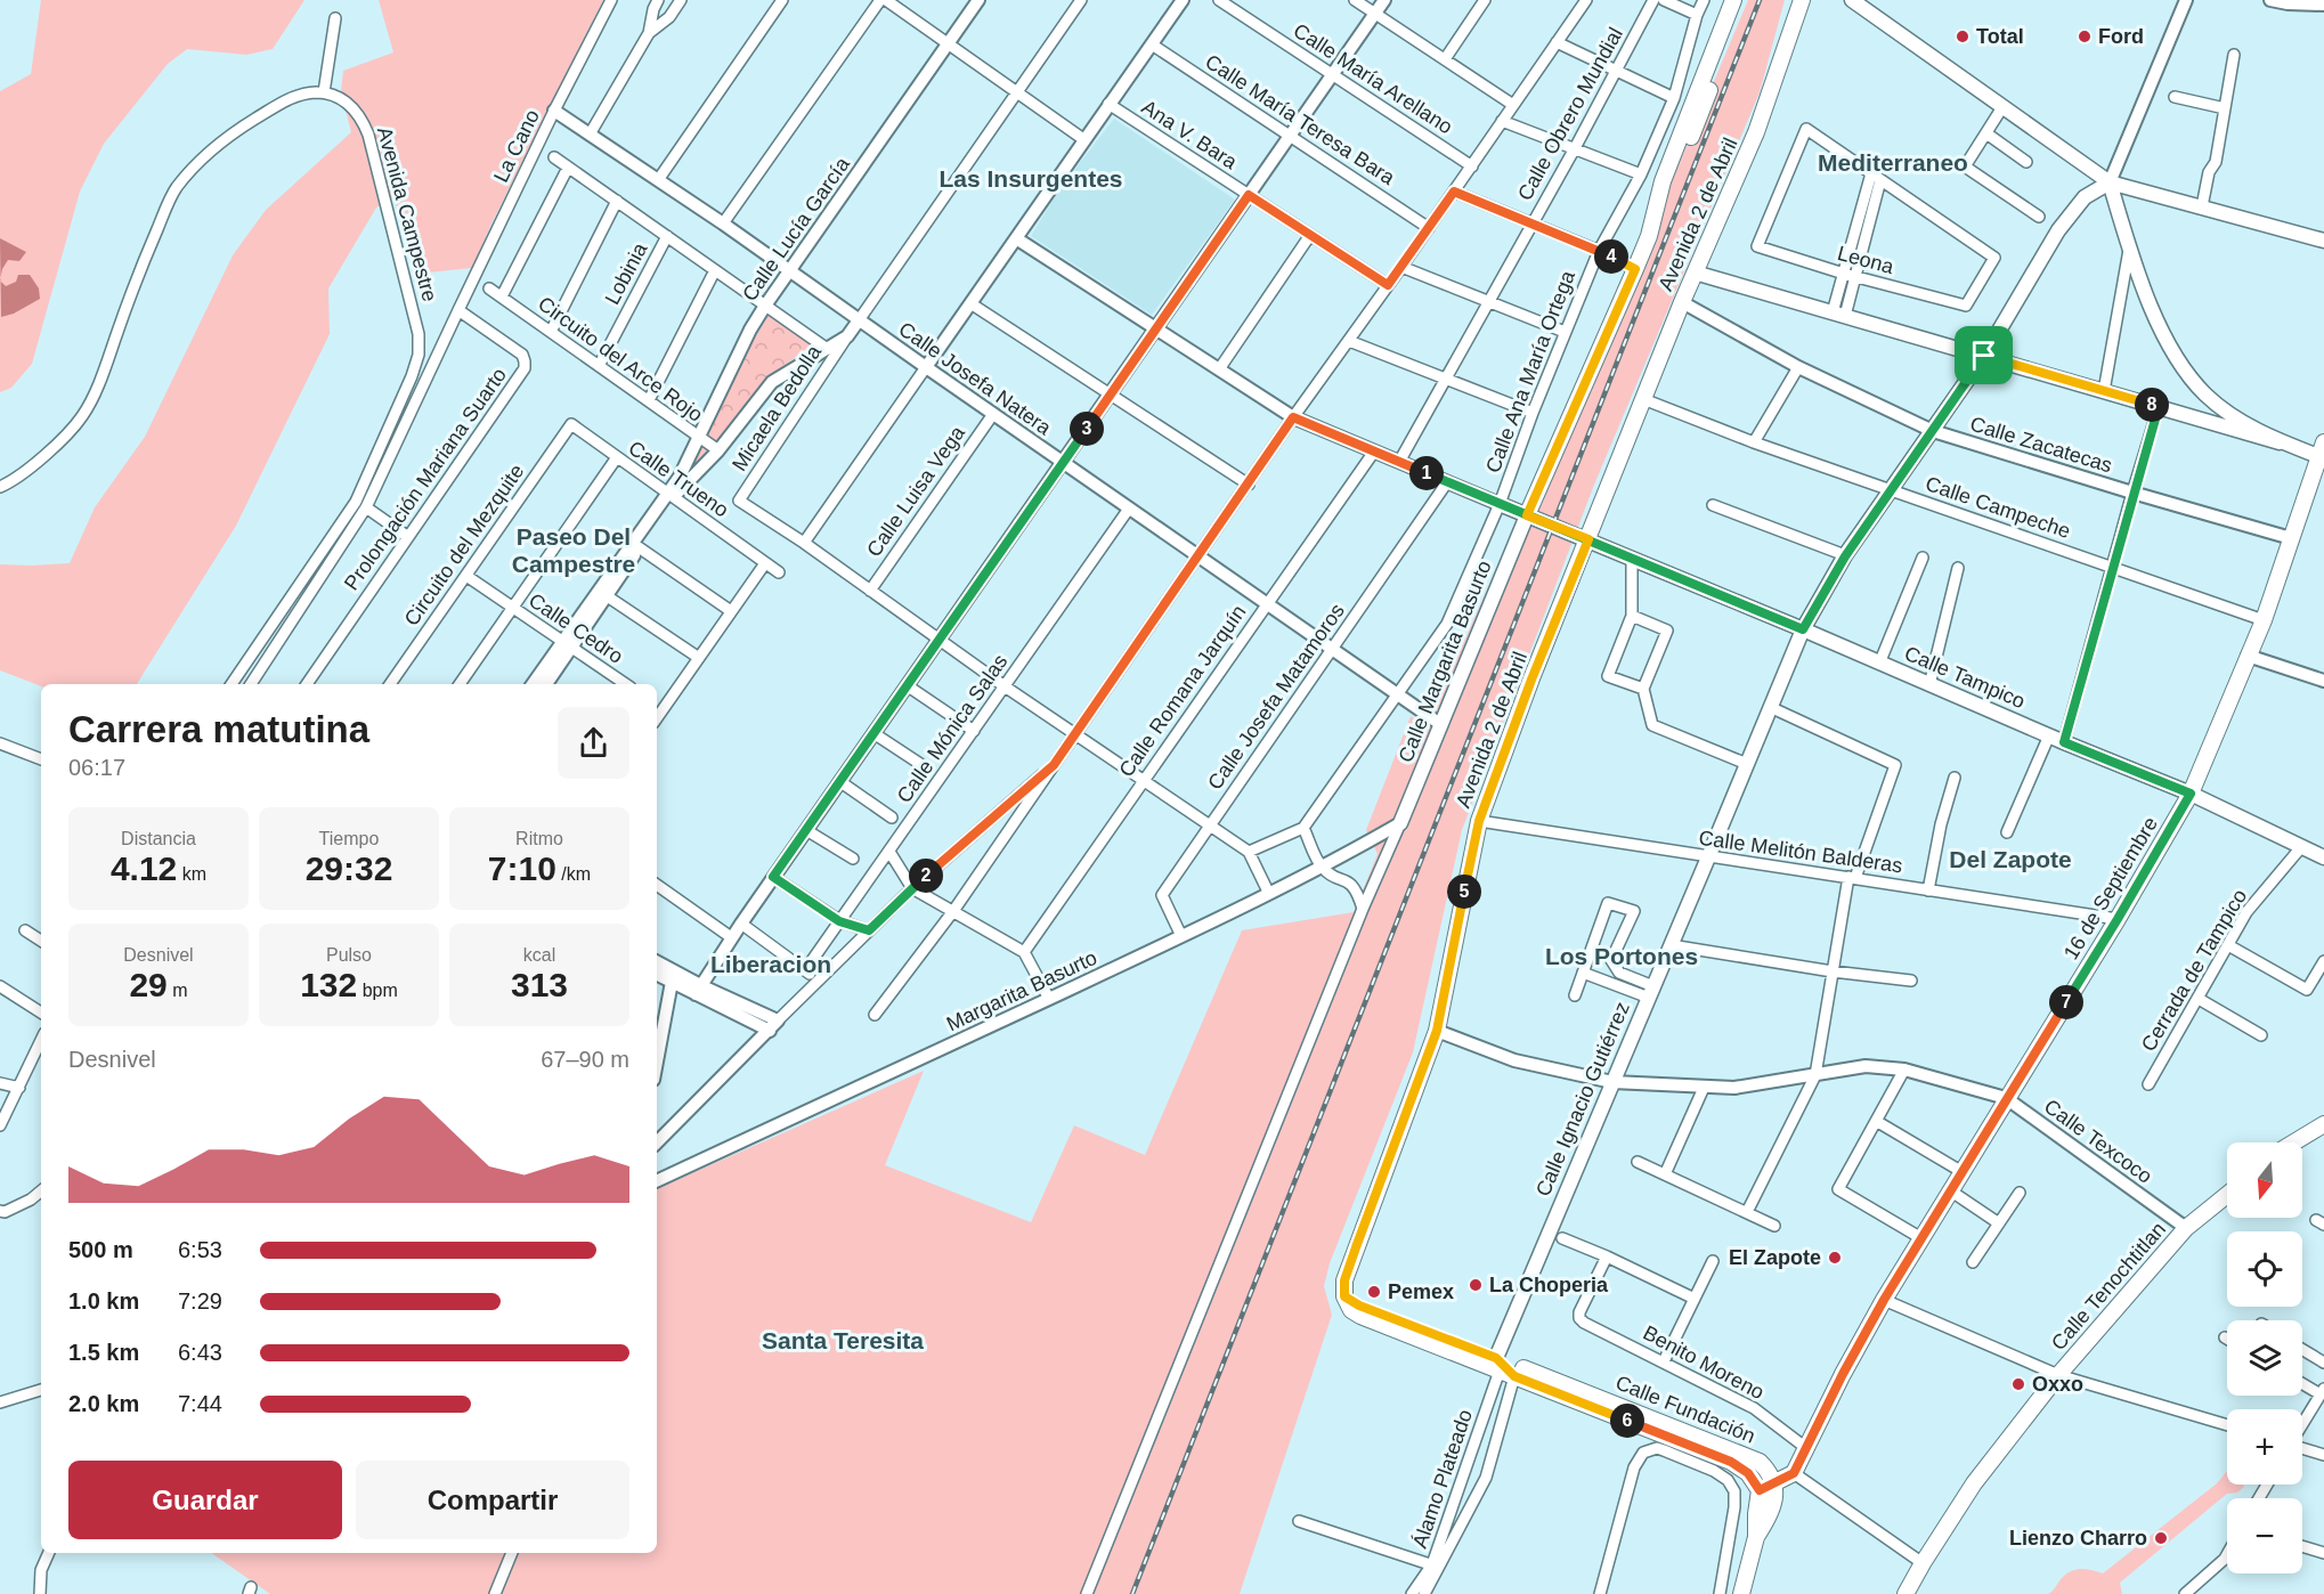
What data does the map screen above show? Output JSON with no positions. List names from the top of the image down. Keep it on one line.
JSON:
{"streets":{"main road":["Avenida 2 de Abril","Calle Margarita Basurto","Calle Tampico","16 de Septiembre","Calle Ignacio Gutiérrez","Calle Tenochtitlan","Calle Fundación"],"street":["Calle María Arellano","Calle Obrero Mundial","Calle María Teresa Bara","Ana V. Bara","La Cano","Avenida Campestre","Calle Lucía García","Leona","Lobinia","Circuito del Arce Rojo","Calle Ana María Ortega","Calle Josefa Natera","Micaela Bedolla","Calle Zacatecas","Prolongación Mariana Suarto","Calle Trueno","Calle Luisa Vega","Calle Campeche","Circuito del Mezquite","Calle Cedro","Calle Romana Jarquín","Calle Josefa Matamoros","Calle Mónica Salas","Calle Melitón Balderas","Cerrada de Tampico","Margarita Basurto","Calle Texcoco","Benito Moreno","Álamo Plateado"]},"crossings":[["La Cano","Calle Josefa Natera"],["La Cano","Prolongación Mariana Suarto"],["Avenida 2 de Abril","Calle Zacatecas"],["Avenida 2 de Abril","Calle Campeche"],["Avenida 2 de Abril","Calle Tampico"],["Avenida 2 de Abril","Calle Melitón Balderas"],["Avenida 2 de Abril","Calle Texcoco"],["Avenida 2 de Abril","Calle Fundación"],["Calle Lucía García","Circuito del Arce Rojo"],["Calle Lucía García","Calle Josefa Natera"],["Calle Lucía García","Calle Trueno"],["Lobinia","Circuito del Arce Rojo"],["Calle Ana María Ortega","Calle Josefa Natera"],["Calle Ana María Ortega","Calle Tampico"],["Calle Josefa Natera","Calle Luisa Vega"],["Calle Josefa Natera","Calle Margarita Basurto"],["Calle Josefa Natera","Calle Romana Jarquín"],["Calle Josefa Natera","Calle Josefa Matamoros"],["Calle Josefa Natera","Calle Mónica Salas"],["Calle Zacatecas","16 de Septiembre"],["Calle Zacatecas","Calle Ignacio Gutiérrez"],["Calle Trueno","Circuito del Mezquite"],["Calle Campeche","16 de Septiembre"],["Calle Campeche","Calle Ignacio Gutiérrez"],["Circuito del Mezquite","Calle Cedro"],["Calle Margarita Basurto","Calle Tampico"],["Calle Margarita Basurto","Margarita Basurto"],["Calle Tampico","16 de Septiembre"],["Calle Tampico","Cerrada de Tampico"],["Calle Tampico","Calle Ignacio Gutiérrez"],["Calle Josefa Matamoros","Margarita Basurto"],["Calle Melitón Balderas","16 de Septiembre"],["Calle Melitón Balderas","Calle Ignacio Gutiérrez"],["16 de Septiembre","Calle Texcoco"],["16 de Septiembre","Benito Moreno"],["Calle Ignacio Gutiérrez","Calle Texcoco"],["Calle Ignacio Gutiérrez","Calle Fundación"],["Calle Ignacio Gutiérrez","Álamo Plateado"],["Calle Texcoco","Calle Tenochtitlan"],["Calle Fundación","Álamo Plateado"]],"districts":["Mediterraneo","Las Insurgentes","Paseo Del Campestre","Del Zapote","Los Portones","Liberacion","Santa Teresita"],"places":["Total","Ford","El Zapote","La Choperia","Pemex","Oxxo","Lienzo Charro"],"north":"bottom","page":{"pins":["4","8","3","1","2","5","7","6"],"heading":["Carrera matutina","06:17"],"stats":[["Distancia","4.12 km"],["Tiempo","29:32"],["Ritmo","7:10 /km"],["Desnivel","29 m"],["Pulso","132 bpm"],["kcal","313"]],"chart":["Desnivel","67–90 m"],"map_buttons":["+","−"],"list":[{"name":"500 m","note":"6:53"},{"name":"1.0 km","note":"7:29"},{"name":"1.5 km","note":"6:43"},{"name":"2.0 km","note":"7:44"}],"buttons":["Guardar","Compartir"]}}
